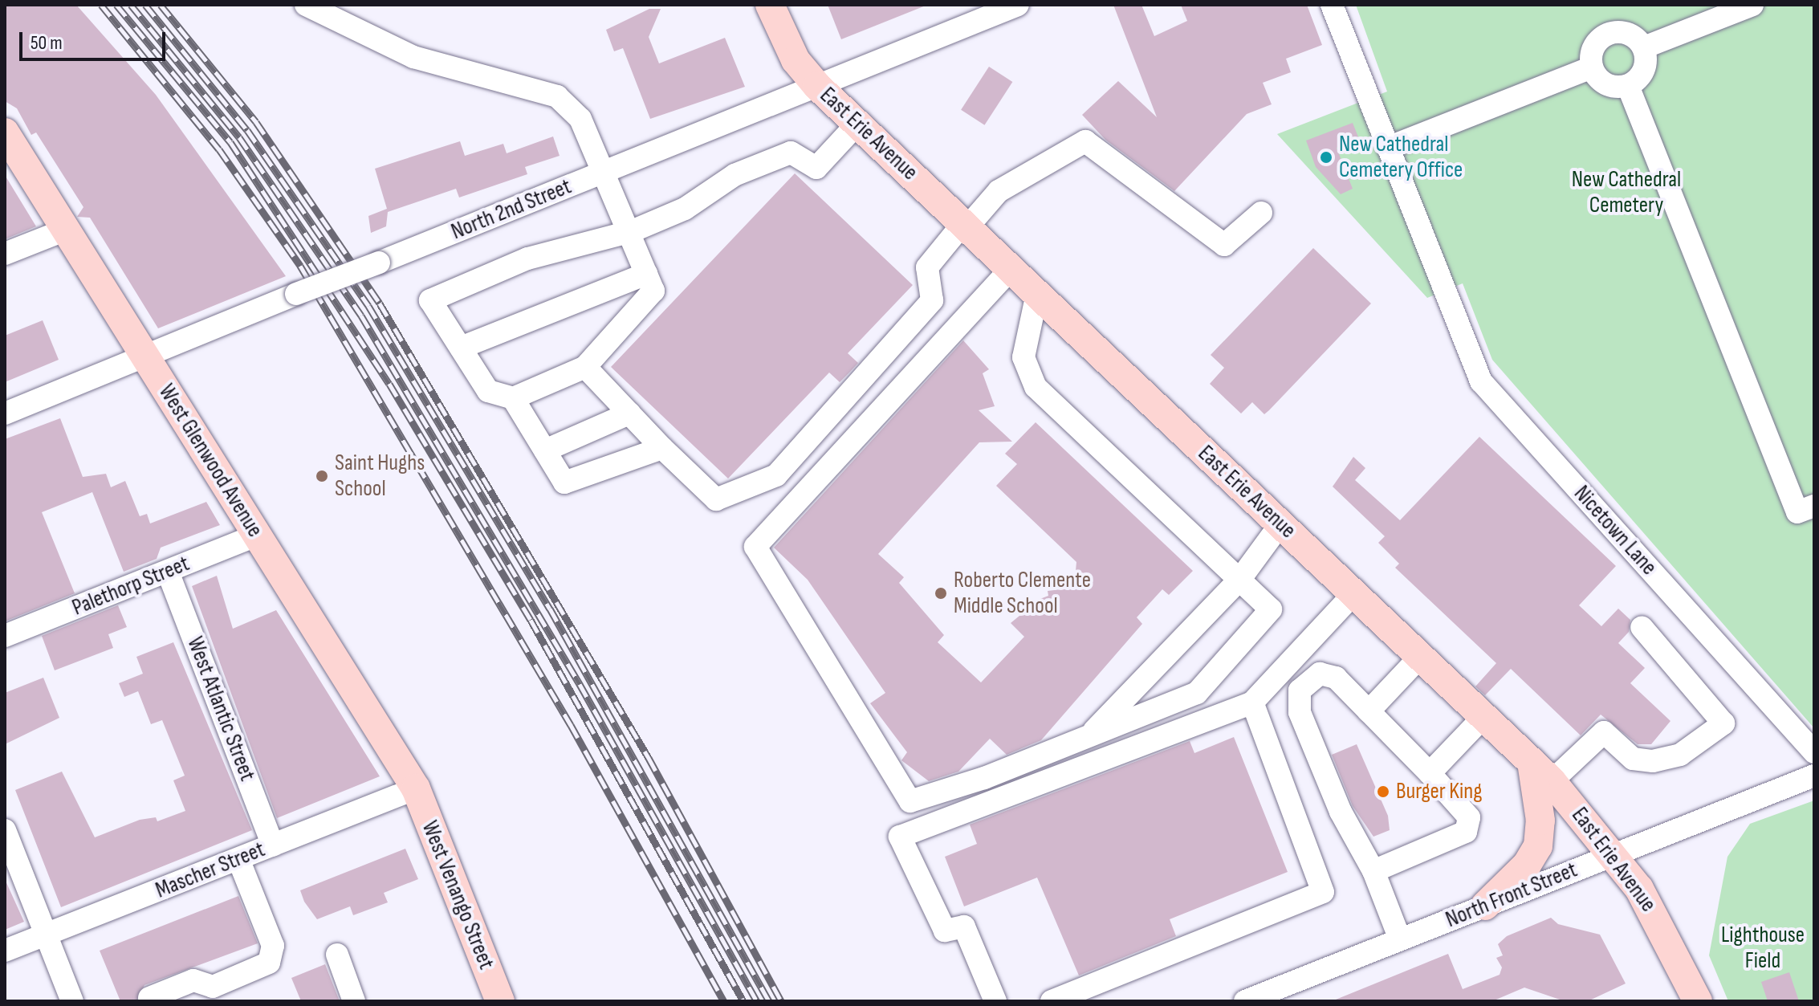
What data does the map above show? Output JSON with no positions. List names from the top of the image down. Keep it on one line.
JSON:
{"streets":{"main road":["East Erie Avenue","West Glenwood Avenue","West Venango Street"],"street":["North 2nd Street","Nicetown Lane","Palethorp Street","West Atlantic Street","Mascher Street","North Front Street"]},"crossings":[["East Erie Avenue","North 2nd Street"],["East Erie Avenue","North Front Street"],["North 2nd Street","West Glenwood Avenue"],["West Glenwood Avenue","Palethorp Street"],["West Glenwood Avenue","Mascher Street"],["West Glenwood Avenue","West Venango Street"],["Palethorp Street","West Atlantic Street"],["West Atlantic Street","Mascher Street"],["Mascher Street","West Venango Street"]],"parks":["New Cathedral Cemetery","Lighthouse Field"],"places":["New Cathedral Cemetery Office","Saint Hughs School","Roberto Clemente Middle School","Burger King"],"scale_bar":"50 m"}
